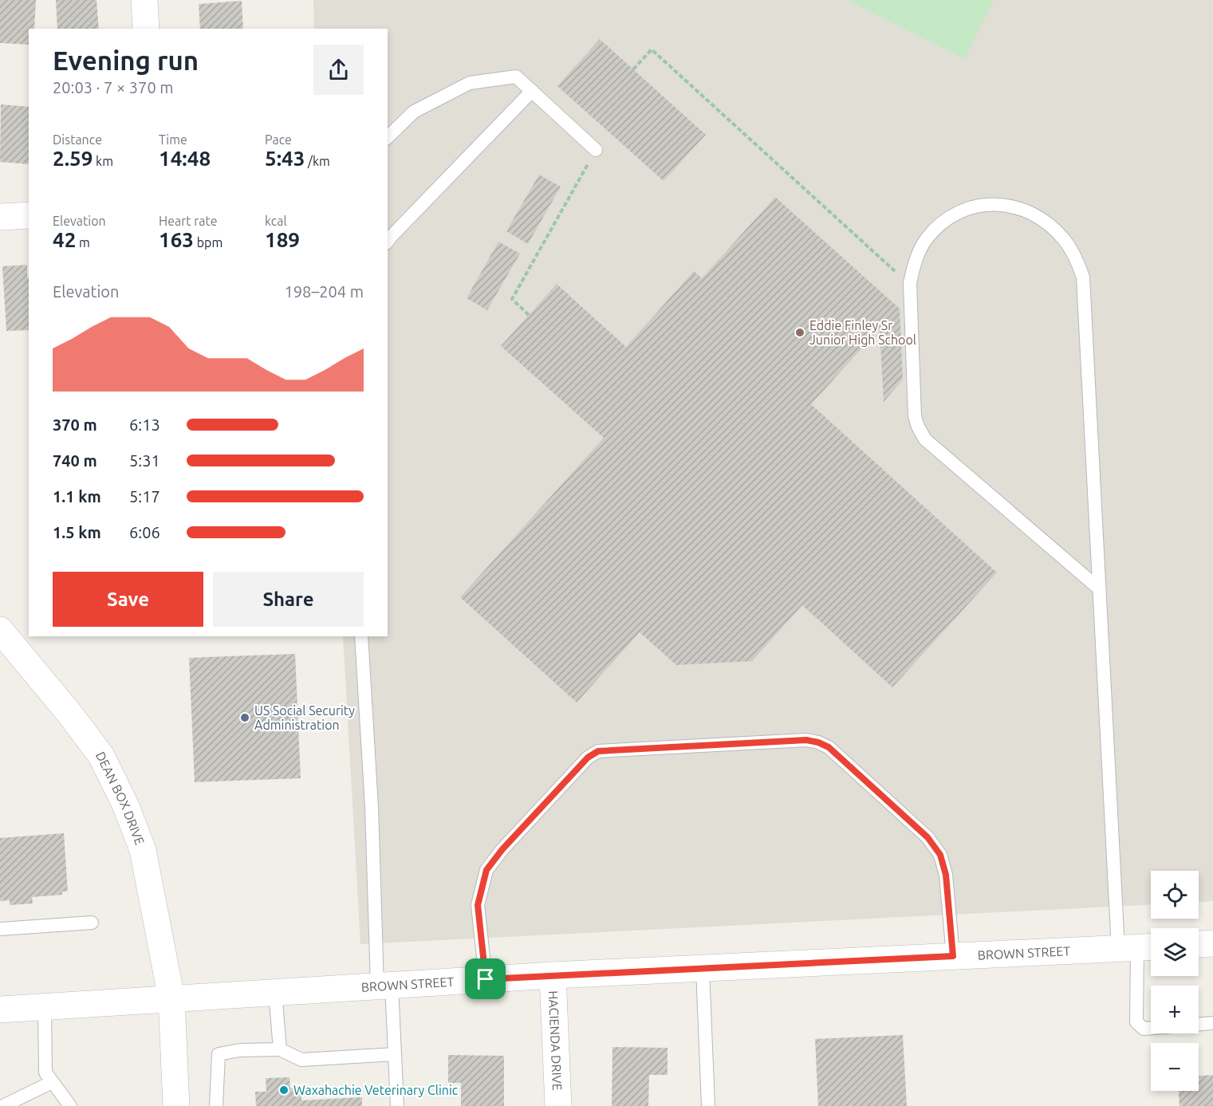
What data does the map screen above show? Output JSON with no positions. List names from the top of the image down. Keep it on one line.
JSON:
{"streets":{"main road":["DEAN BOX DRIVE","BROWN STREET","HACIENDA DRIVE"]},"crossings":[["DEAN BOX DRIVE","BROWN STREET"],["BROWN STREET","HACIENDA DRIVE"]],"places":["Eddie Finley Sr Junior High School","US Social Security Administration","Waxahachie Veterinary Clinic"],"page":{"heading":["Evening run","20:03 · 7 × 370 m"],"stats":[["Distance","2.59 km"],["Time","14:48"],["Pace","5:43 /km"],["Elevation","42 m"],["Heart rate","163 bpm"],["kcal","189"]],"chart":["Elevation","198–204 m"],"list":[{"name":"370 m","note":"6:13"},{"name":"740 m","note":"5:31"},{"name":"1.1 km","note":"5:17"},{"name":"1.5 km","note":"6:06"}],"buttons":["Save","Share"],"map_buttons":["+","−"]}}
